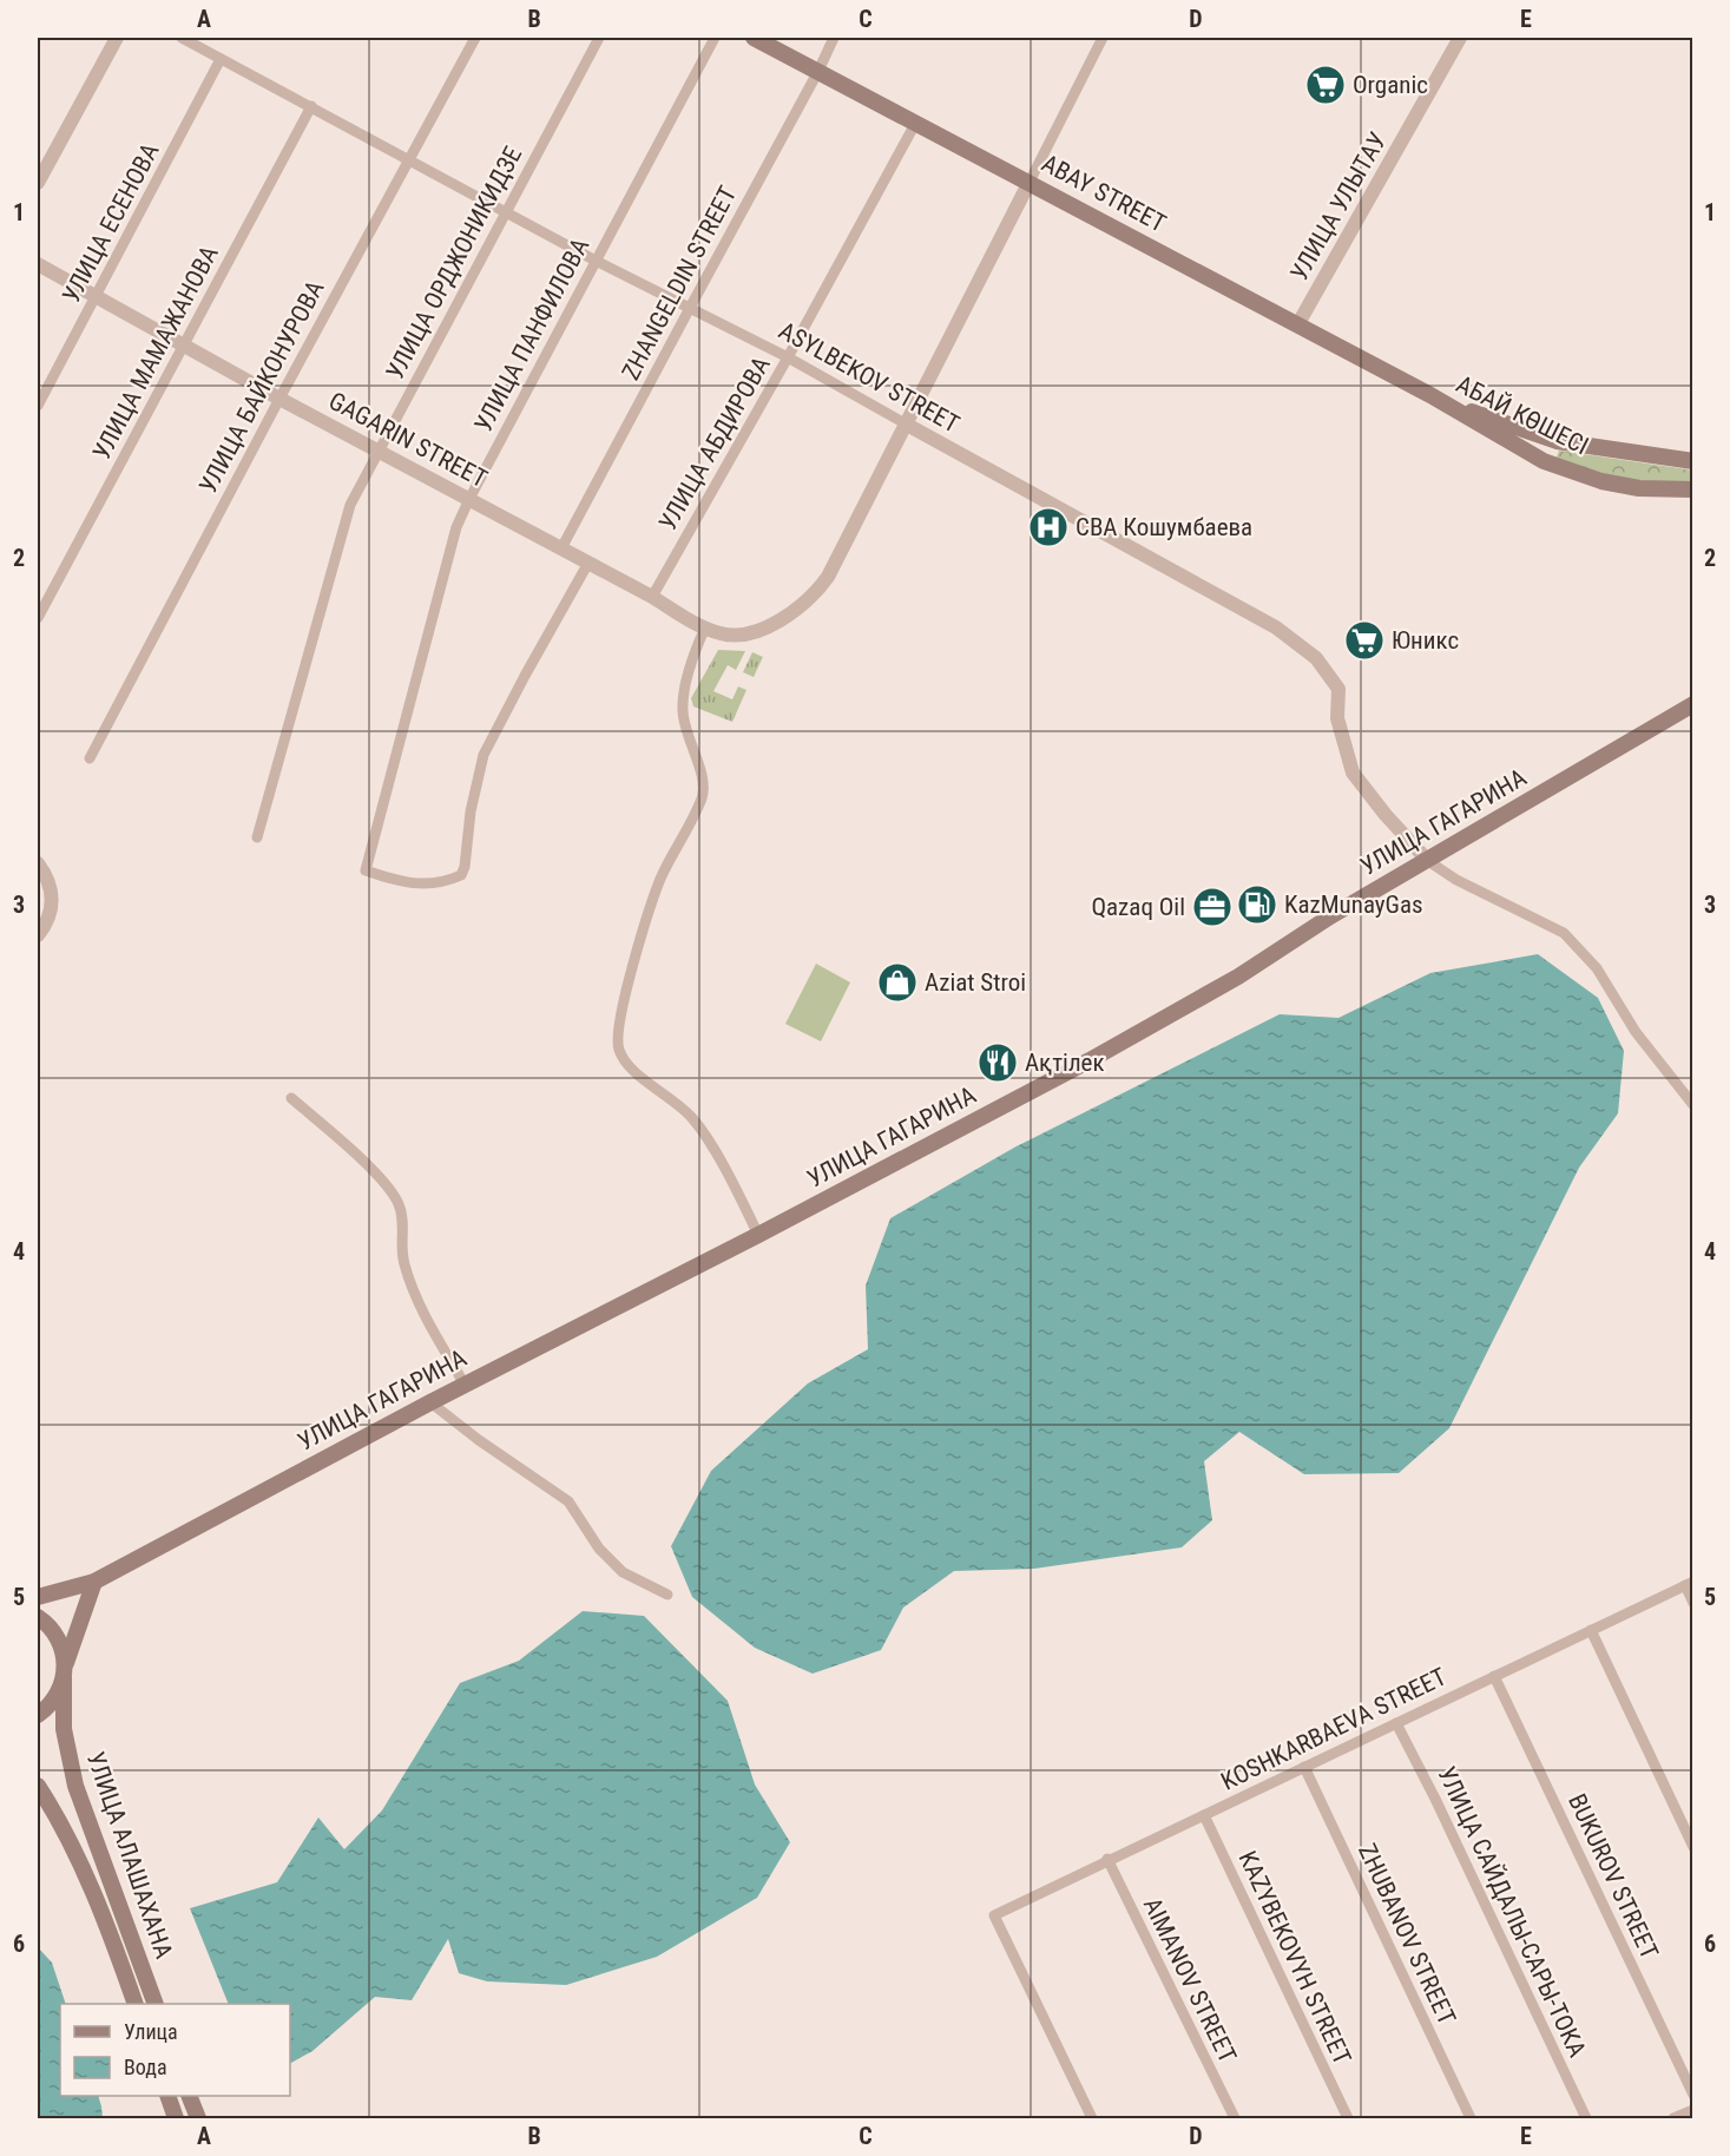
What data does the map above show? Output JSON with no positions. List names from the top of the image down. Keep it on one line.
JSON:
{"streets":{"main road":["ABAY STREET","АБАЙ КӨШЕСІ","УЛИЦА ГАГАРИНА","УЛИЦА АЛАШАХАНА"],"street":["УЛИЦА УЛЫТАУ","УЛИЦА ЕСЕНОВА","УЛИЦА ОРДЖОНИКИДЗЕ","ZHANGELDIN STREET","УЛИЦА ПАНФИЛОВА","УЛИЦА МАМАЖАНОВА","ASYLBEKOV STREET","УЛИЦА БАЙКОНУРОВА","GAGARIN STREET","УЛИЦА АБДИРОВА","KOSHKARBAEVA STREET","BUKUROV STREET","УЛИЦА САЙДАЛЫ-САРЫ-ТОКА","ZHUBANOV STREET","KAZYBEKOVYH STREET","AIMANOV STREET"]},"crossings":[["ABAY STREET","УЛИЦА УЛЫТАУ"],["ABAY STREET","ZHANGELDIN STREET"],["ABAY STREET","АБАЙ КӨШЕСІ"],["ABAY STREET","УЛИЦА АБДИРОВА"],["УЛИЦА ЕСЕНОВА","ASYLBEKOV STREET"],["УЛИЦА ЕСЕНОВА","GAGARIN STREET"],["УЛИЦА ОРДЖОНИКИДЗЕ","ASYLBEKOV STREET"],["УЛИЦА ОРДЖОНИКИДЗЕ","GAGARIN STREET"],["ZHANGELDIN STREET","ASYLBEKOV STREET"],["ZHANGELDIN STREET","GAGARIN STREET"],["УЛИЦА ПАНФИЛОВА","ASYLBEKOV STREET"],["УЛИЦА ПАНФИЛОВА","GAGARIN STREET"],["УЛИЦА МАМАЖАНОВА","ASYLBEKOV STREET"],["УЛИЦА МАМАЖАНОВА","GAGARIN STREET"],["ASYLBEKOV STREET","УЛИЦА БАЙКОНУРОВА"],["ASYLBEKOV STREET","GAGARIN STREET"],["ASYLBEKOV STREET","УЛИЦА АБДИРОВА"],["ASYLBEKOV STREET","УЛИЦА ГАГАРИНА"],["УЛИЦА БАЙКОНУРОВА","GAGARIN STREET"],["GAGARIN STREET","УЛИЦА АБДИРОВА"],["KOSHKARBAEVA STREET","BUKUROV STREET"],["KOSHKARBAEVA STREET","УЛИЦА САЙДАЛЫ-САРЫ-ТОКА"],["KOSHKARBAEVA STREET","ZHUBANOV STREET"],["KOSHKARBAEVA STREET","KAZYBEKOVYH STREET"],["KOSHKARBAEVA STREET","AIMANOV STREET"]],"places":{"supermarket":["Organic","Юникс"],"hospital":["СВА Кошумбаева"],"fuel station":["KazMunayGas"],"office":["Qazaq Oil"],"shop":["Aziat Stroi"],"restaurant":["Ақтілек"]},"legend":["Улица","Вода"],"grid":{"columns":["A","B","C","D","E"],"rows":["1","2","3","4","5","6"]}}
